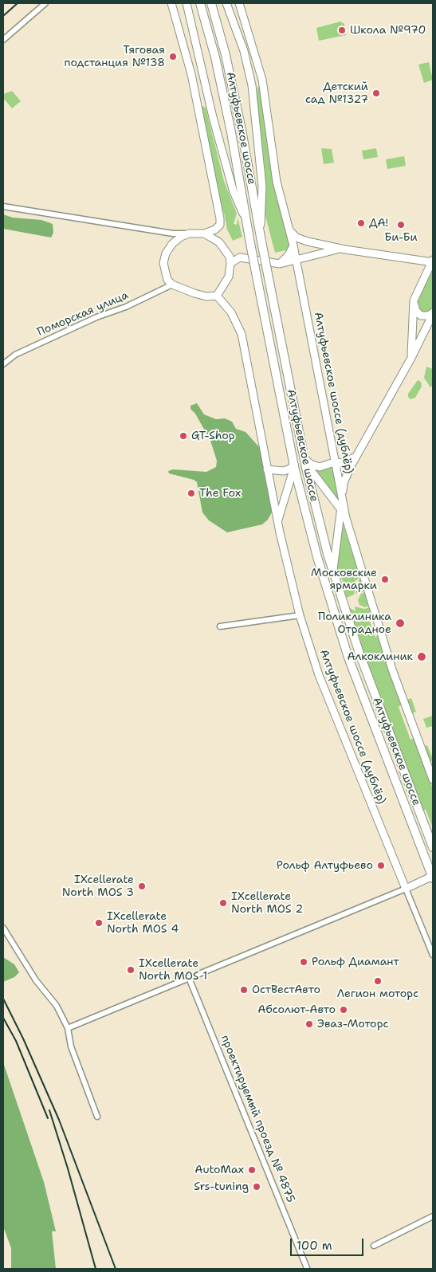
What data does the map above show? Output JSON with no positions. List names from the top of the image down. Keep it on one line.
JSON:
{"streets":{"main road":["Алтуфьевское шоссе","Алтуфьевское шоссе (дублёр)"],"street":["Поморская улица","проектируемый проезд № 4875"]},"crossings":[["Поморская улица","Алтуфьевское шоссе (дублёр)"]],"places":["Школа №970","Тяговая подстанция №138","Детский сад №1327","ДА!","Би-Би","GT-Shop","The Fox","Московские ярмарки","Поликлиника Отрадное","Алкоклиник","Рольф Алтуфьево","IXcellerate North MOS 3","IXcellerate North MOS 2","IXcellerate North MOS 4","Рольф Диамант","IXcellerate North MOS 1","Легион моторс","ОстВестАвто","Абсолют-Авто","Эваз-Моторс","AutoMax","Srs-tuning"],"scale_bar":"100 m"}
